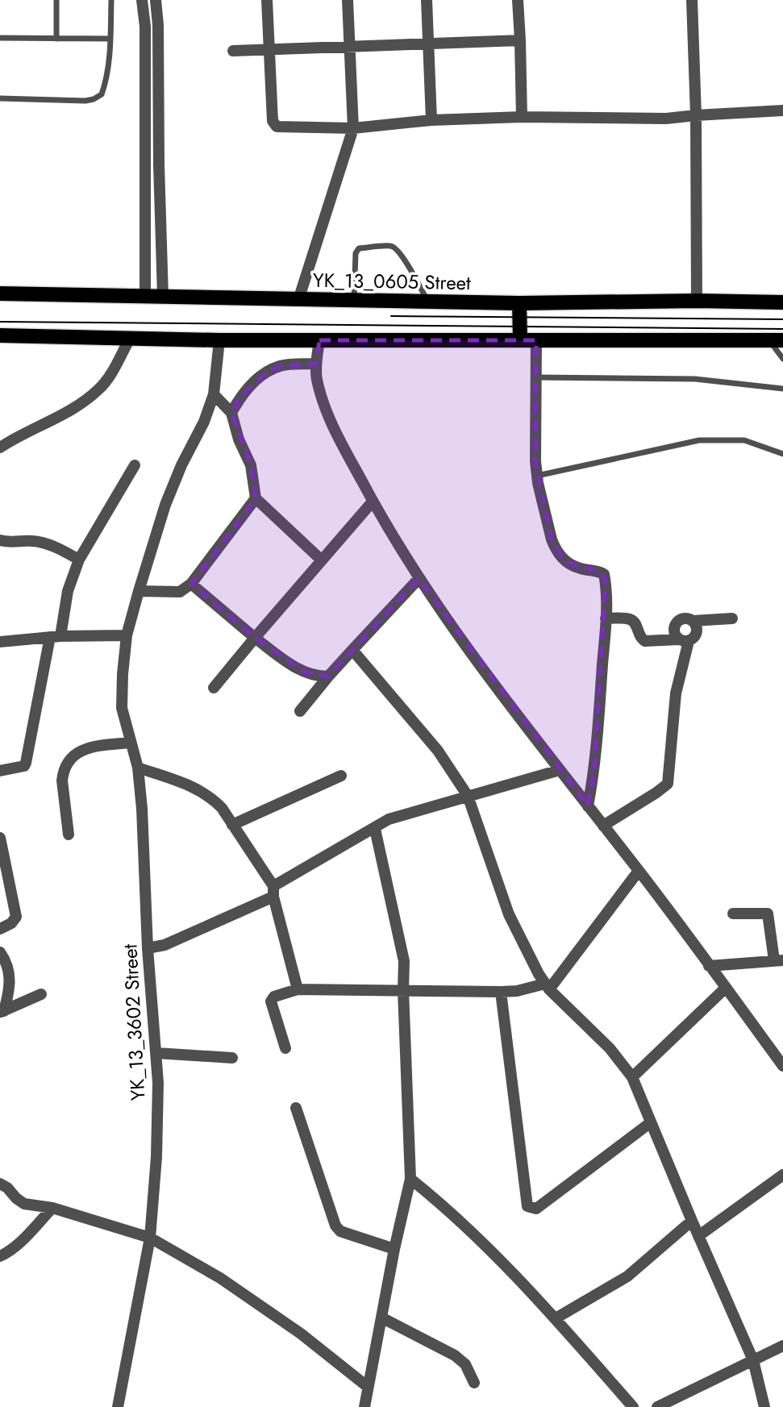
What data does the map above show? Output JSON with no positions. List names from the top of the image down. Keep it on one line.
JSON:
{"streets":{"main road":["YK_13_0605 Street"],"street":["YK_13_3602 Street"]}}
